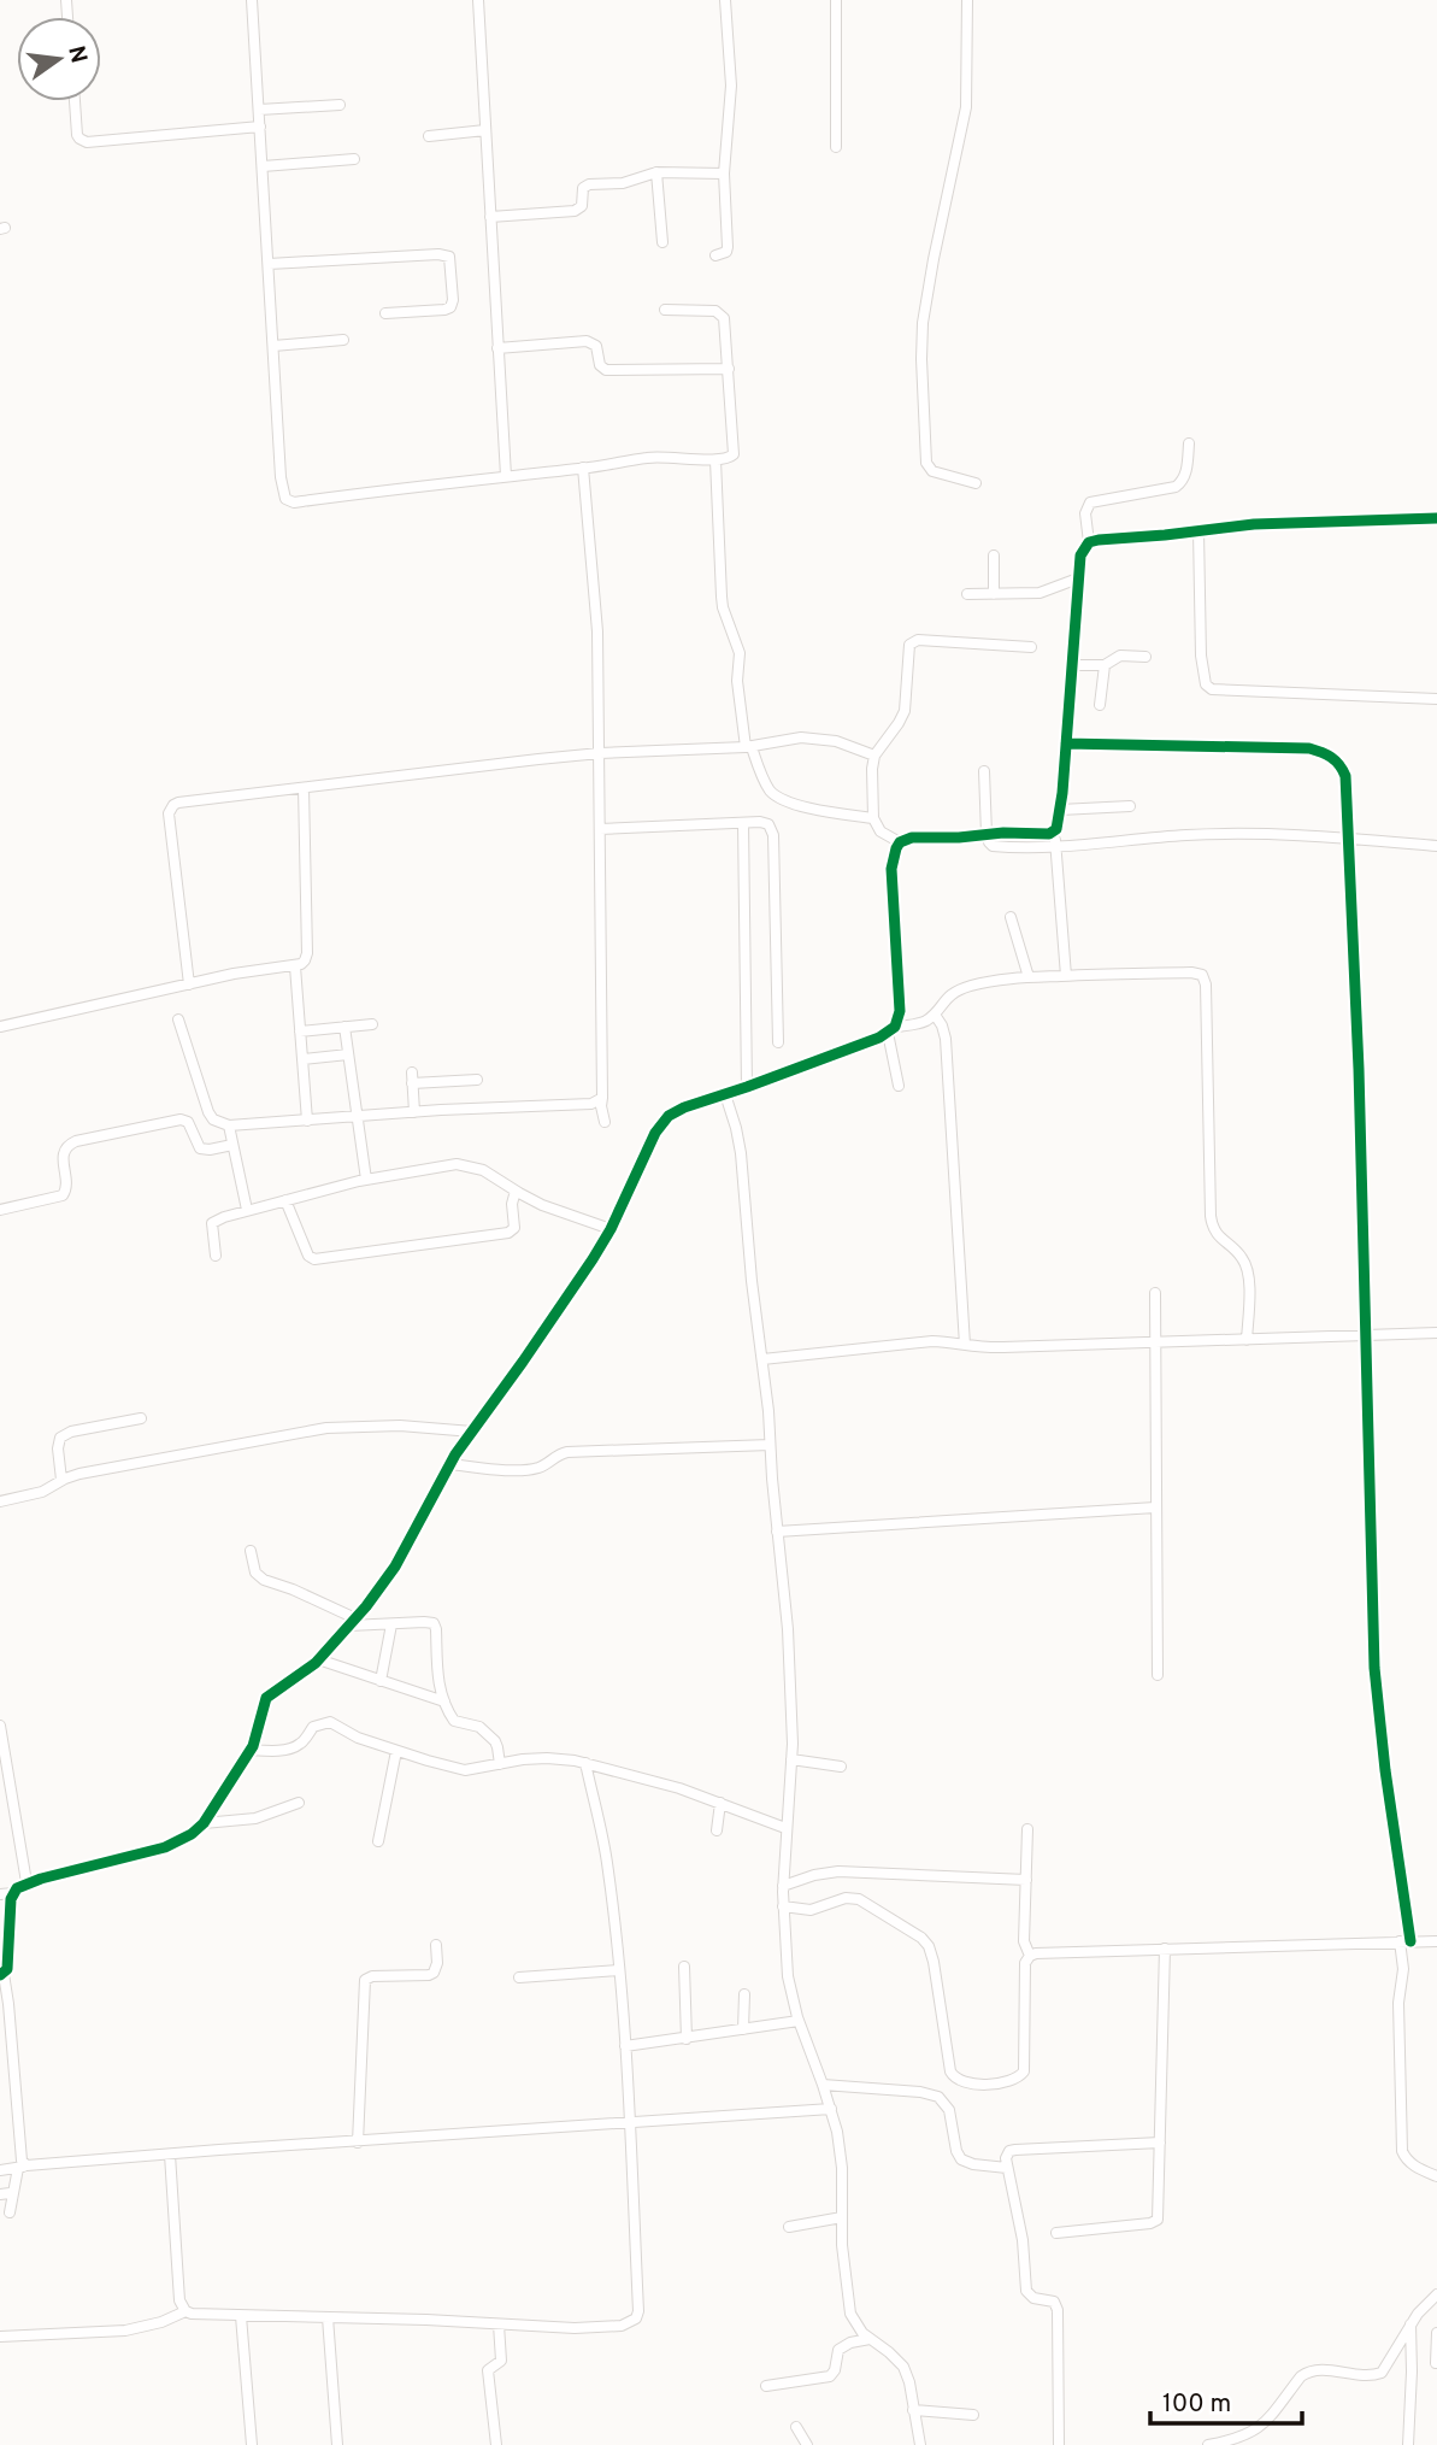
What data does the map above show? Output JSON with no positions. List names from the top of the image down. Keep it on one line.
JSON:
{"scale_bar":"100 m","north":"right"}
